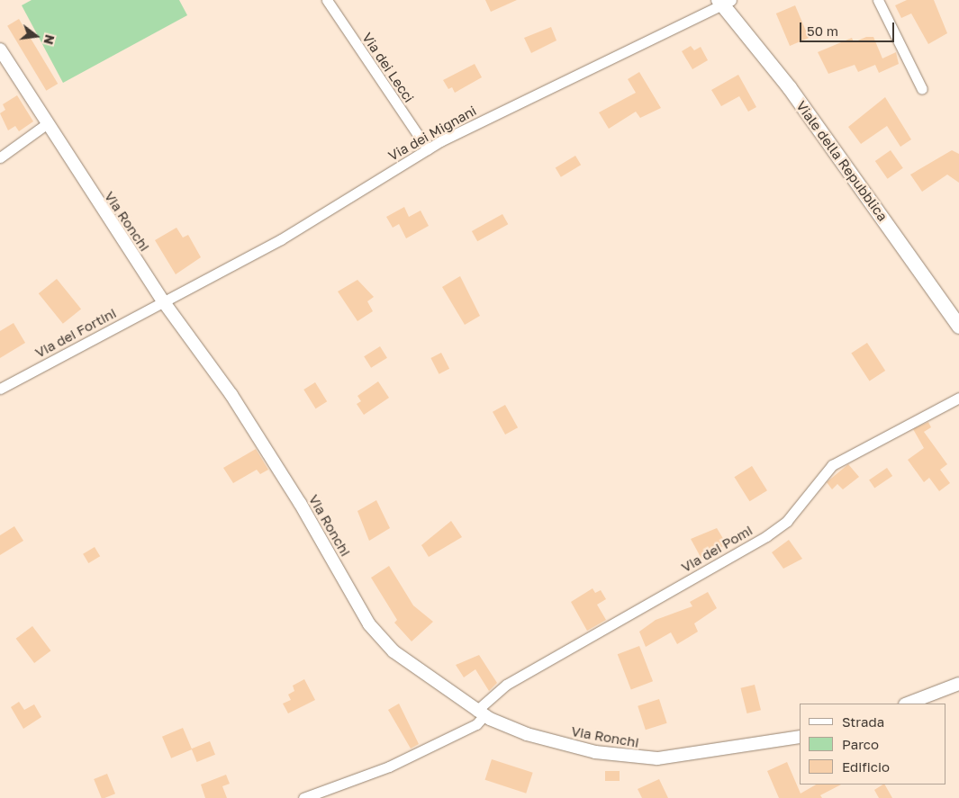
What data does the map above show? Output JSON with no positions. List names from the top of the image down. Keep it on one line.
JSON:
{"streets":{"main road":["Viale della Repubblica"],"street":["Via dei Lecci","Via dei Mignani","Via Ronchi","Via dei Fortini","Via dei Pomi"]},"crossings":[["Via dei Lecci","Via dei Mignani"],["Via dei Mignani","Viale della Repubblica"],["Via dei Mignani","Via Ronchi"],["Via dei Mignani","Via dei Fortini"],["Via Ronchi","Via dei Fortini"],["Via Ronchi","Via dei Pomi"]],"legend":["Strada","Parco","Edificio"],"scale_bar":"50 m","north":"right"}
